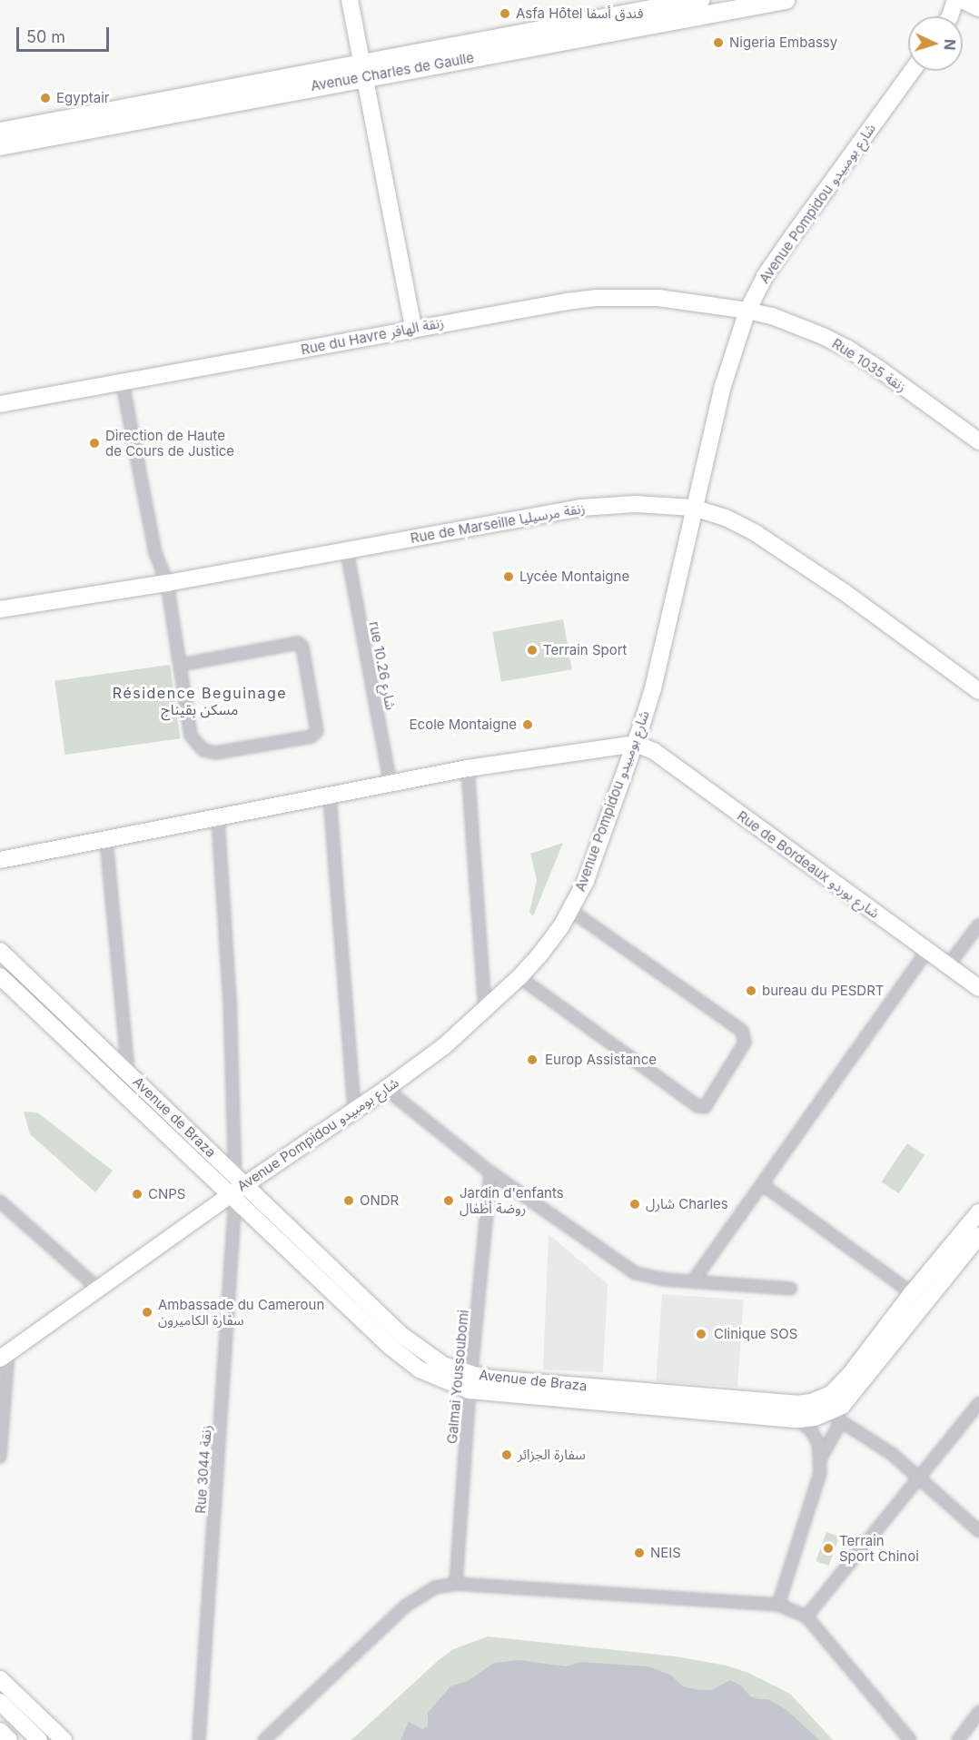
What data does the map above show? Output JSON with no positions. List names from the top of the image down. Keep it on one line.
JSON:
{"streets":{"main road":["Avenue Charles de Gaulle","Avenue Pompidou شارع بومبيدو","Rue du Havre زنقة الهافر","Rue 1035 زنقة","Rue de Marseille زنقة مرسيليا","Rue de Bordeaux شارع بوردو","Avenue de Braza"],"street":["rue 10.26 شارع","Galmai Youssoubomi","Rue 3044 زنقة"]},"crossings":[["Avenue Pompidou شارع بومبيدو","Rue du Havre زنقة الهافر"],["Avenue Pompidou شارع بومبيدو","Rue 1035 زنقة"],["Avenue Pompidou شارع بومبيدو","Rue de Marseille زنقة مرسيليا"],["Avenue Pompidou شارع بومبيدو","Rue de Bordeaux شارع بوردو"],["Avenue Pompidou شارع بومبيدو","Avenue de Braza"],["Avenue Pompidou شارع بومبيدو","Rue 3044 زنقة"],["Rue du Havre زنقة الهافر","Rue 1035 زنقة"],["Rue de Marseille زنقة مرسيليا","rue 10.26 شارع"],["Avenue de Braza","Galmai Youssoubomi"],["Avenue de Braza","Rue 3044 زنقة"]],"districts":["Résidence Beguinage مسكن بقيناج"],"places":["Asfa Hôtel فندق أسفا","Nigeria Embassy","Egyptair","Direction de Haute de Cours de Justice","Lycée Montaigne","Terrain Sport","Ecole Montaigne","bureau du PESDRT","Europ Assistance","CNPS","ONDR","Jardin d'enfants روضة أطفال","شارل Charles","Ambassade du Cameroun سفارة الكاميرون","Clinique SOS","سفارة الجزائر","Terrain Sport Chinoi","NEIS"],"scale_bar":"50 m","north":"right"}
